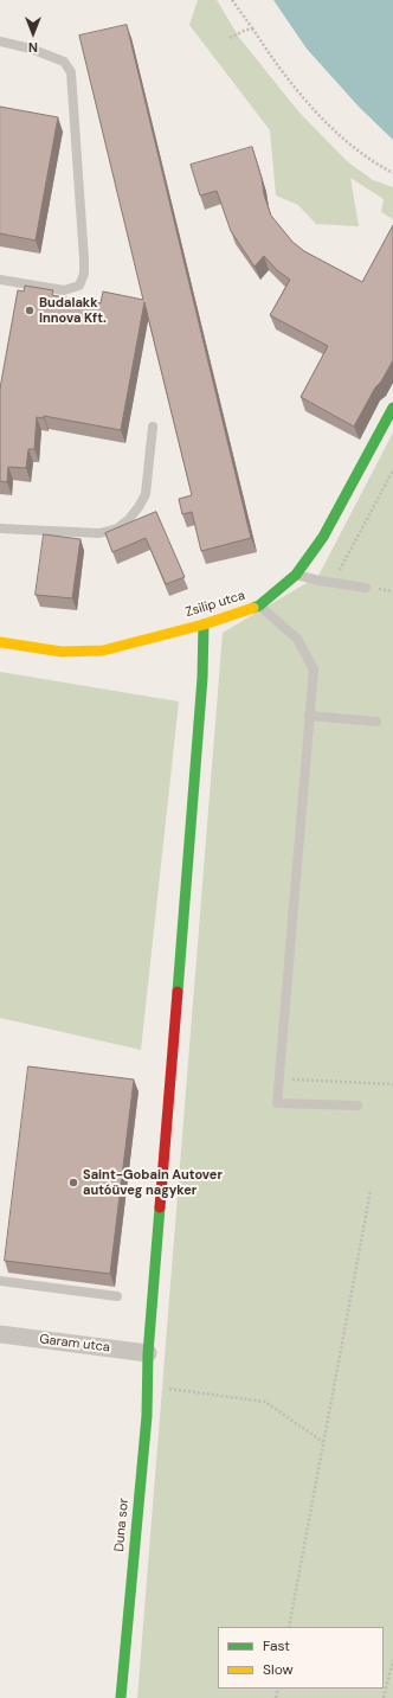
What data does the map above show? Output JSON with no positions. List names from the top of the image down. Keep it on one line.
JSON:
{"streets":{"street":["Zsilip utca","Garam utca","Duna sor"]},"crossings":[["Zsilip utca","Duna sor"],["Garam utca","Duna sor"]],"places":["Budalakk Innova Kft.","Saint-Gobain Autover autóüveg nagyker"],"legend":["Fast","Slow"],"north":"bottom"}
